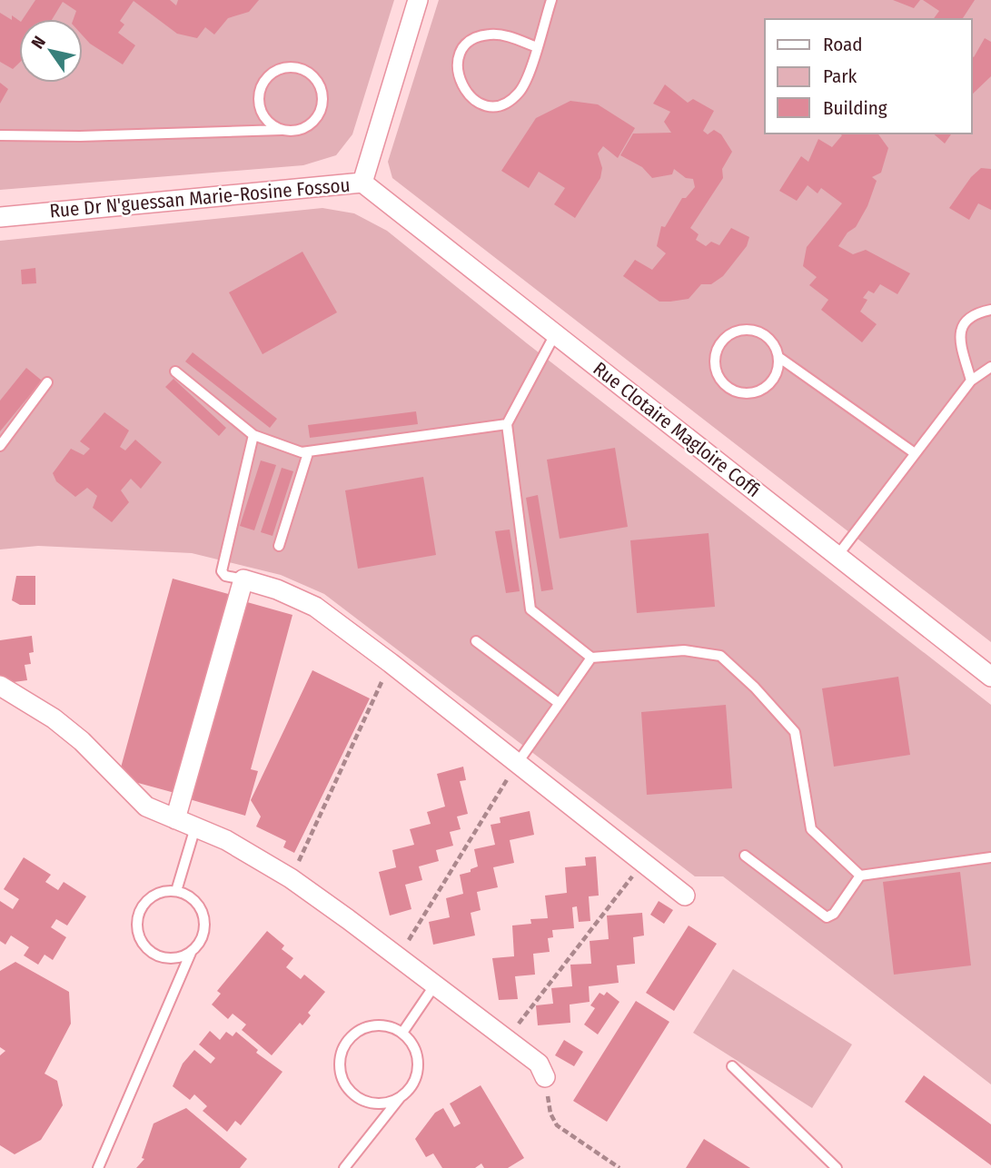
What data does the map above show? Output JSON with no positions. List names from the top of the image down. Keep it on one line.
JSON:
{"streets":{"street":["Rue Dr N'guessan Marie-Rosine Fossou","Rue Clotaire Magloire Coffi"]},"crossings":[["Rue Dr N'guessan Marie-Rosine Fossou","Rue Clotaire Magloire Coffi"]],"legend":["Road","Park","Building"],"north":"top left"}
